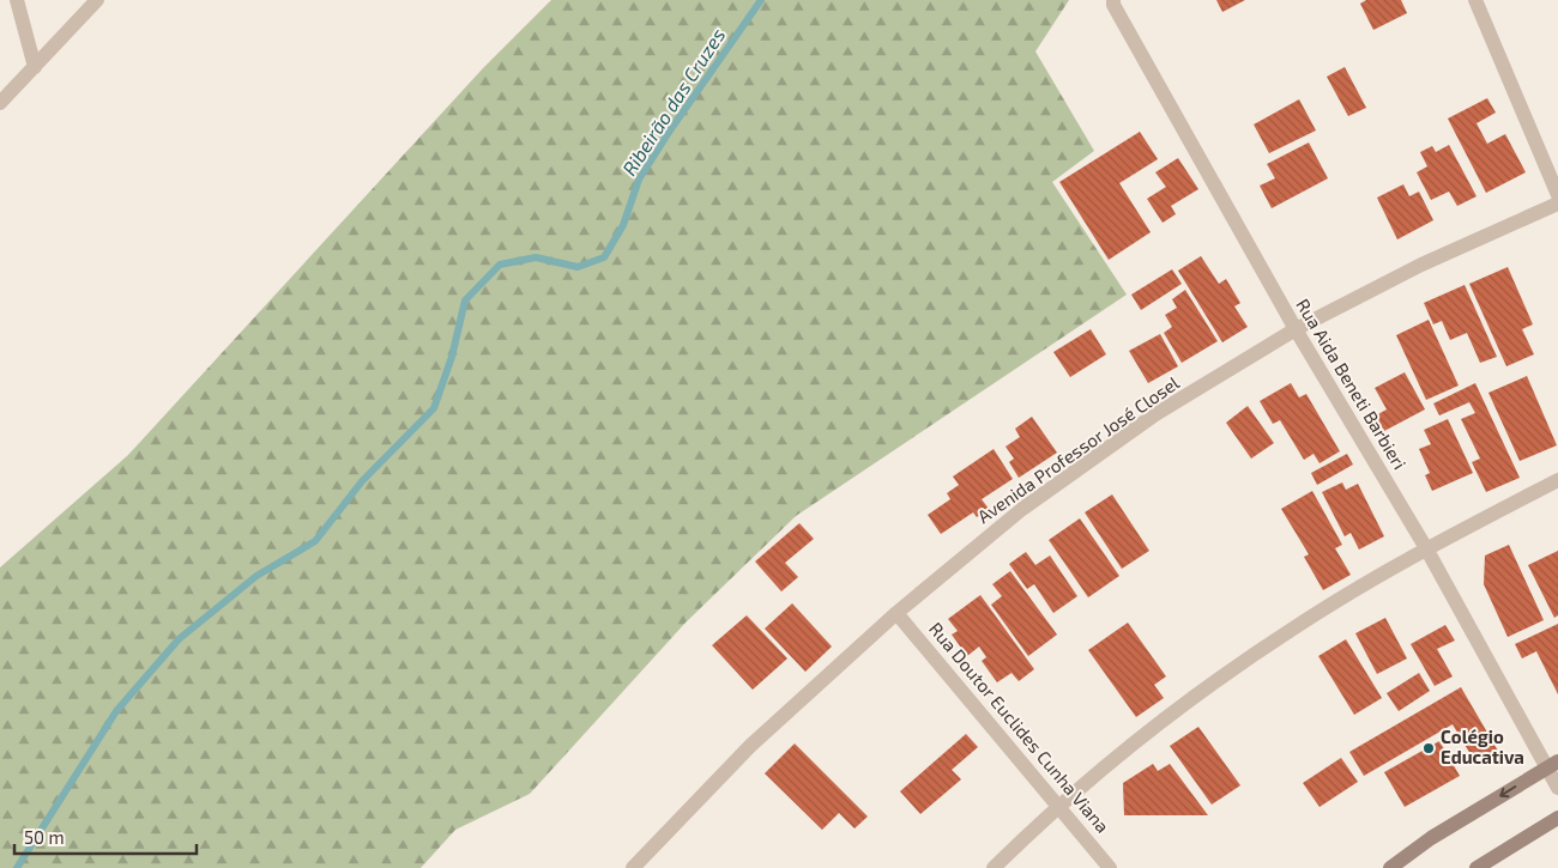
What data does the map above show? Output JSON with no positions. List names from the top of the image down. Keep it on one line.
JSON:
{"streets":{"street":["Rua Aida Beneti Barbieri","Avenida Professor José Closel","Rua Doutor Euclides Cunha Viana"]},"crossings":[["Rua Aida Beneti Barbieri","Avenida Professor José Closel"],["Avenida Professor José Closel","Rua Doutor Euclides Cunha Viana"]],"water":["Ribeirão das Cruzes"],"places":["Colégio Educativa"],"scale_bar":"50 m"}
